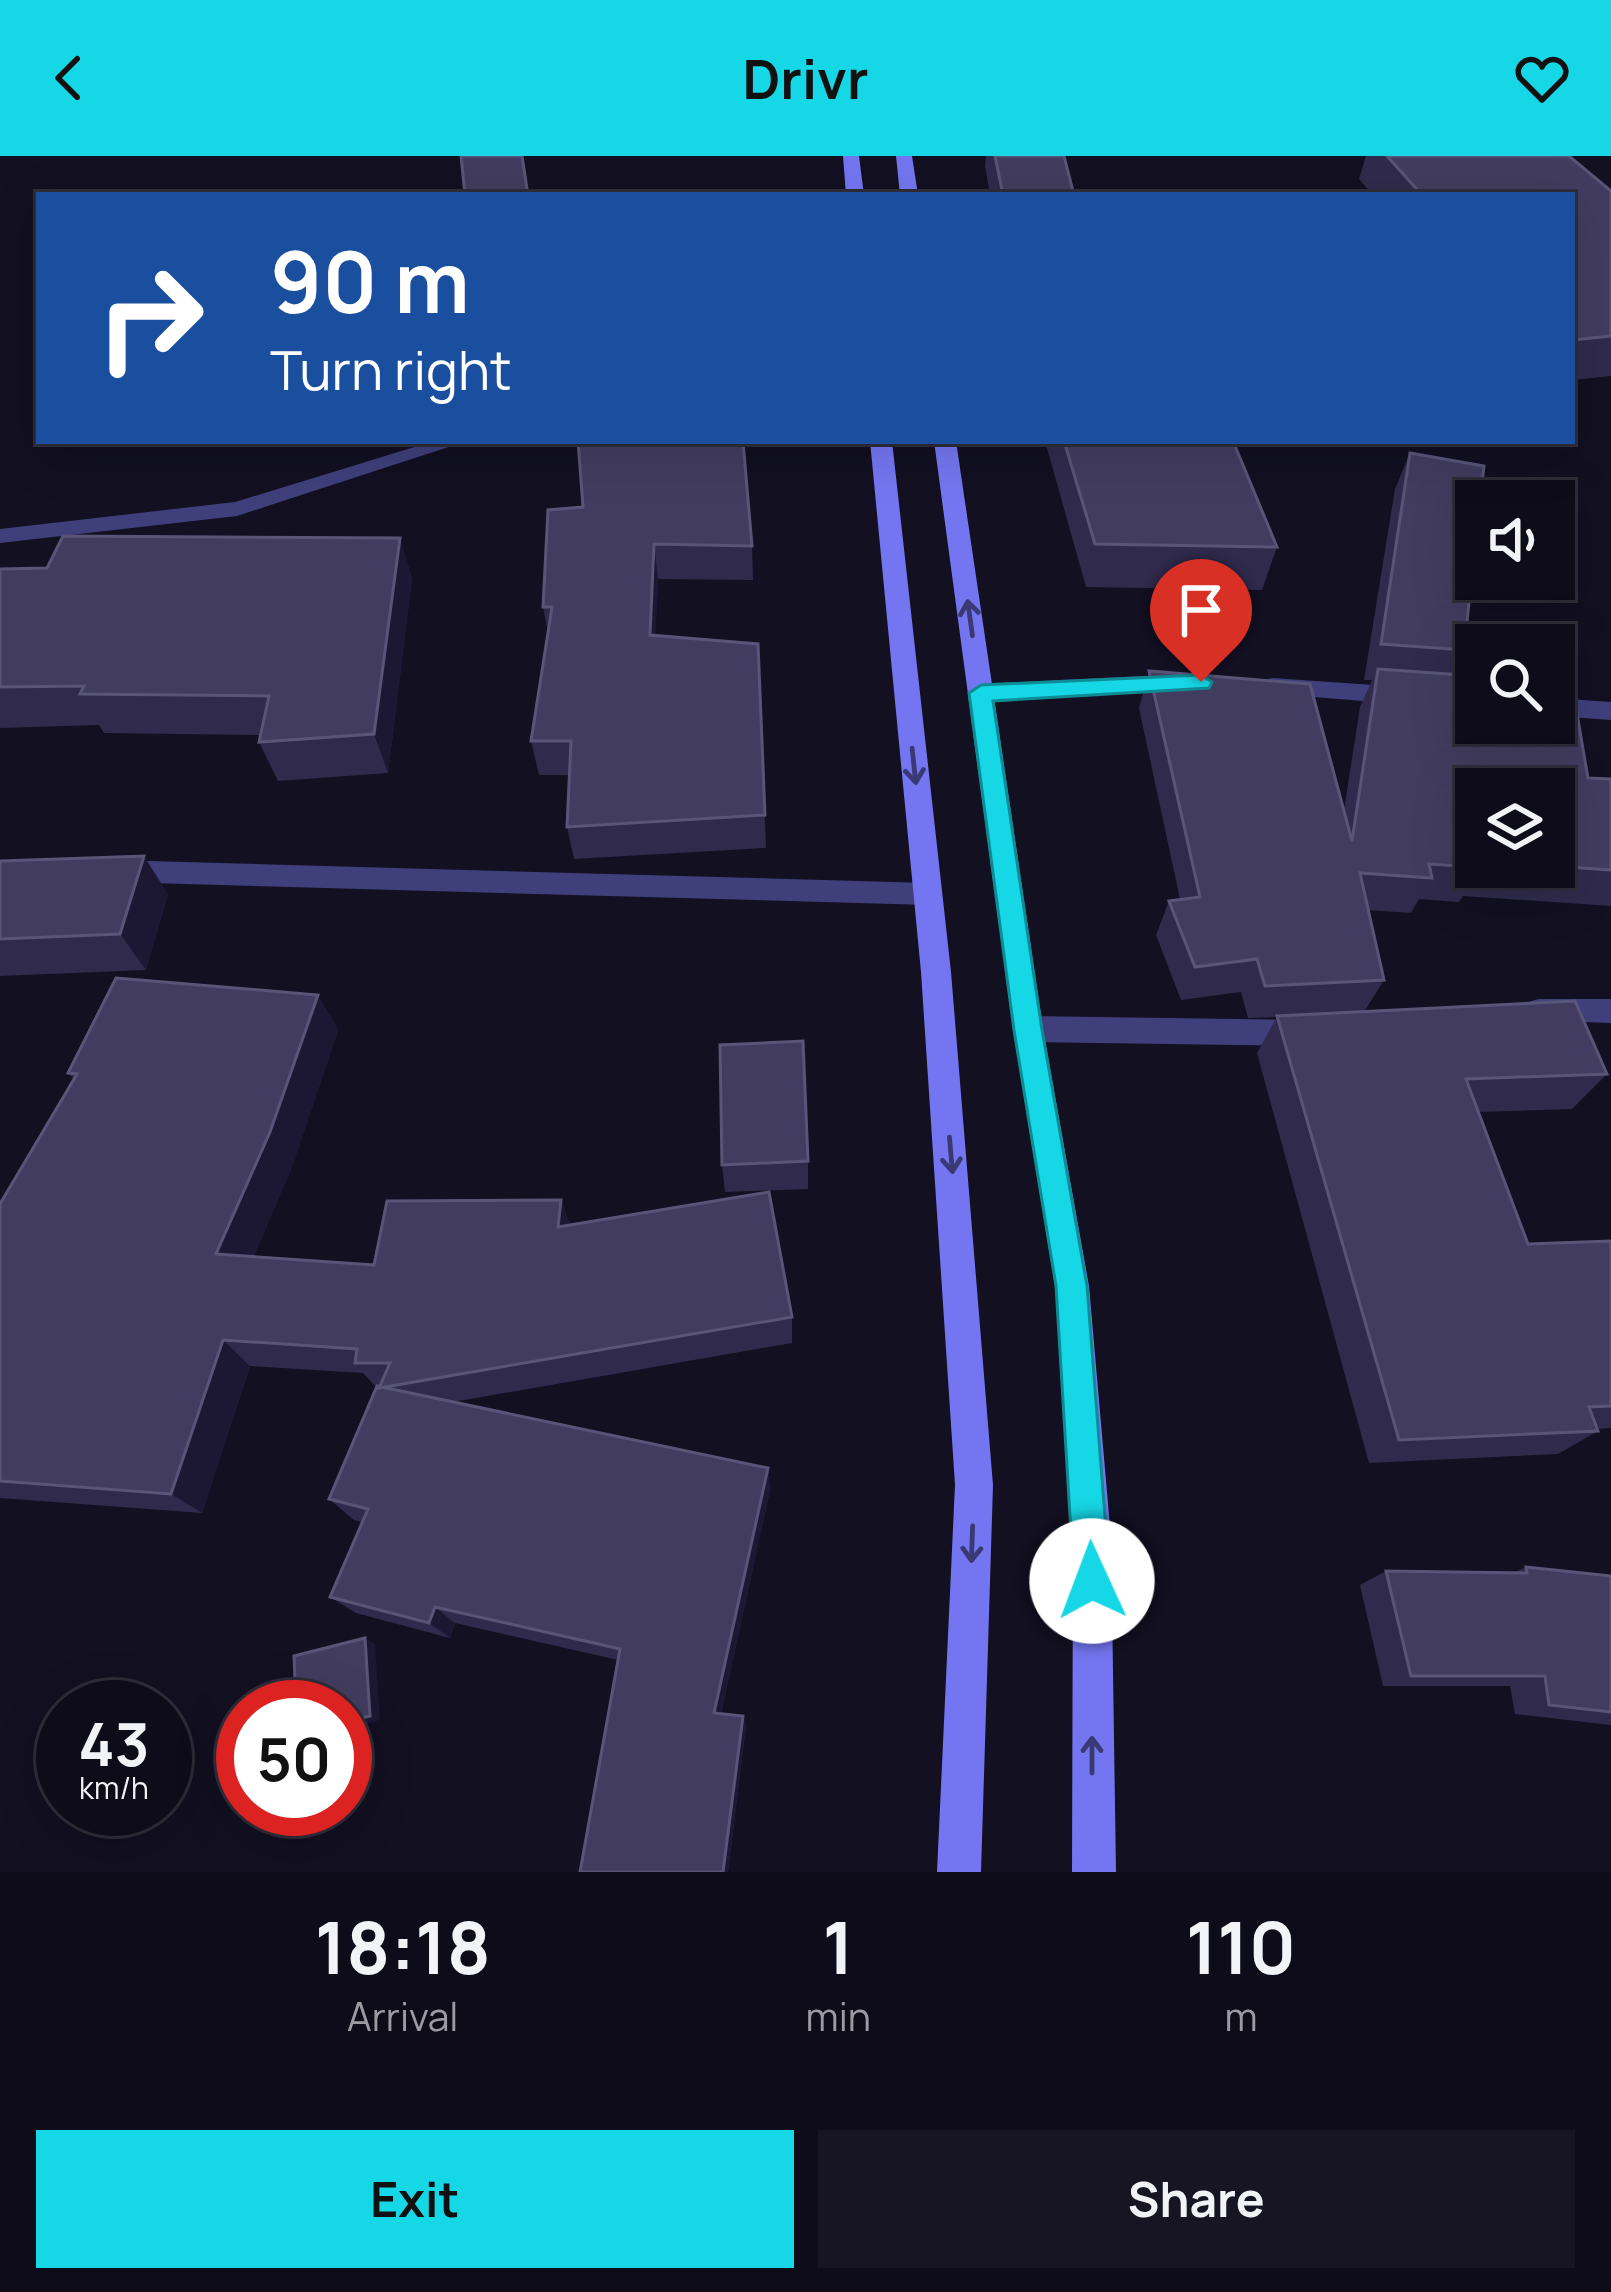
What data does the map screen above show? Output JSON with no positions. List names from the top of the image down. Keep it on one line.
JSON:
{"page":{"header":"Drivr","turn":["90 m","Turn right"],"speed":"43 km/h","limit":"50","eta":["18:18","Arrival","1","min","110","m"],"buttons":["Exit","Share"]}}
